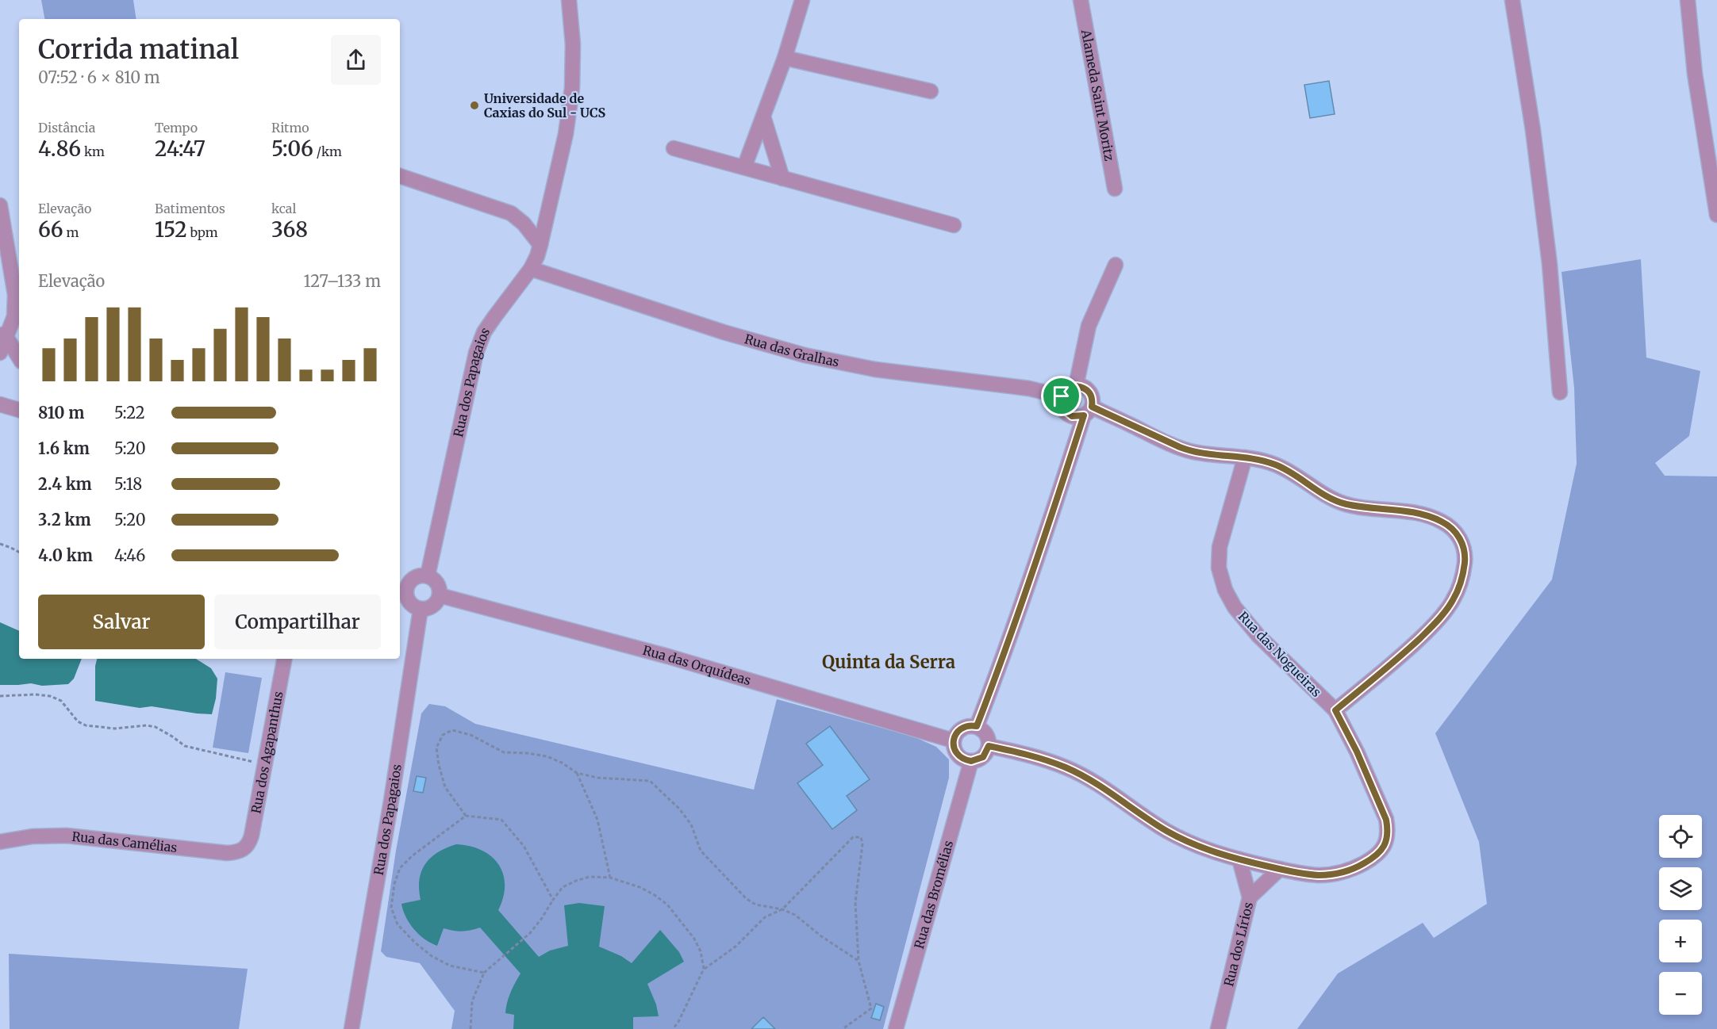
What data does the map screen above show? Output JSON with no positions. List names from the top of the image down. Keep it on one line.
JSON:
{"streets":{"street":["Alameda Saint Moritz","Rua das Gralhas","Rua dos Papagaios","Rua das Nogueiras","Rua das Orquídeas","Rua dos Agapanthus","Rua das Camélias","Rua das Bromélias","Rua dos Lírios"]},"crossings":[["Rua das Gralhas","Rua dos Papagaios"],["Rua dos Papagaios","Rua das Orquídeas"],["Rua das Orquídeas","Rua das Bromélias"],["Rua dos Agapanthus","Rua das Camélias"]],"districts":["Quinta da Serra"],"places":["Universidade de Caxias do Sul - UCS"],"page":{"heading":["Corrida matinal","07:52 · 6 × 810 m"],"stats":[["Distância","4.86 km"],["Tempo","24:47"],["Ritmo","5:06 /km"],["Elevação","66 m"],["Batimentos","152 bpm"],["kcal","368"]],"chart":["Elevação","127–133 m"],"list":[{"name":"810 m","note":"5:22"},{"name":"1.6 km","note":"5:20"},{"name":"2.4 km","note":"5:18"},{"name":"3.2 km","note":"5:20"},{"name":"4.0 km","note":"4:46"}],"buttons":["Salvar","Compartilhar"],"map_buttons":["+","−"]}}
